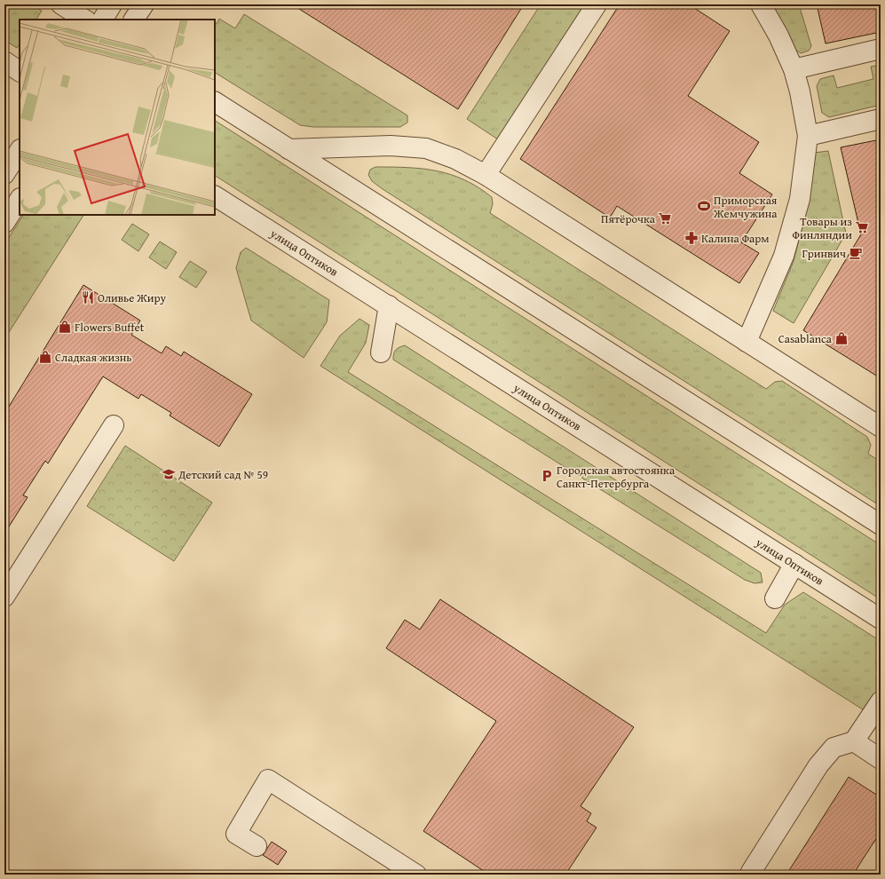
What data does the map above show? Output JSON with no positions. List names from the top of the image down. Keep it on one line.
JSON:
{"streets":{"street":["улица Оптиков"]},"places":{"sports":["Приморская Жемчужина"],"supermarket":["Пятёрочка","Товары из Финляндии"],"pharmacy":["Калина Фарм"],"cafe":["Гринвич"],"restaurant":["Оливье Жиру"],"shop":["Flowers Buffet","Casablanca","Сладкая жизнь"],"school or university":["Детский сад № 59"],"parking":["Городская автостоянка Санкт-Петербурга"]}}
